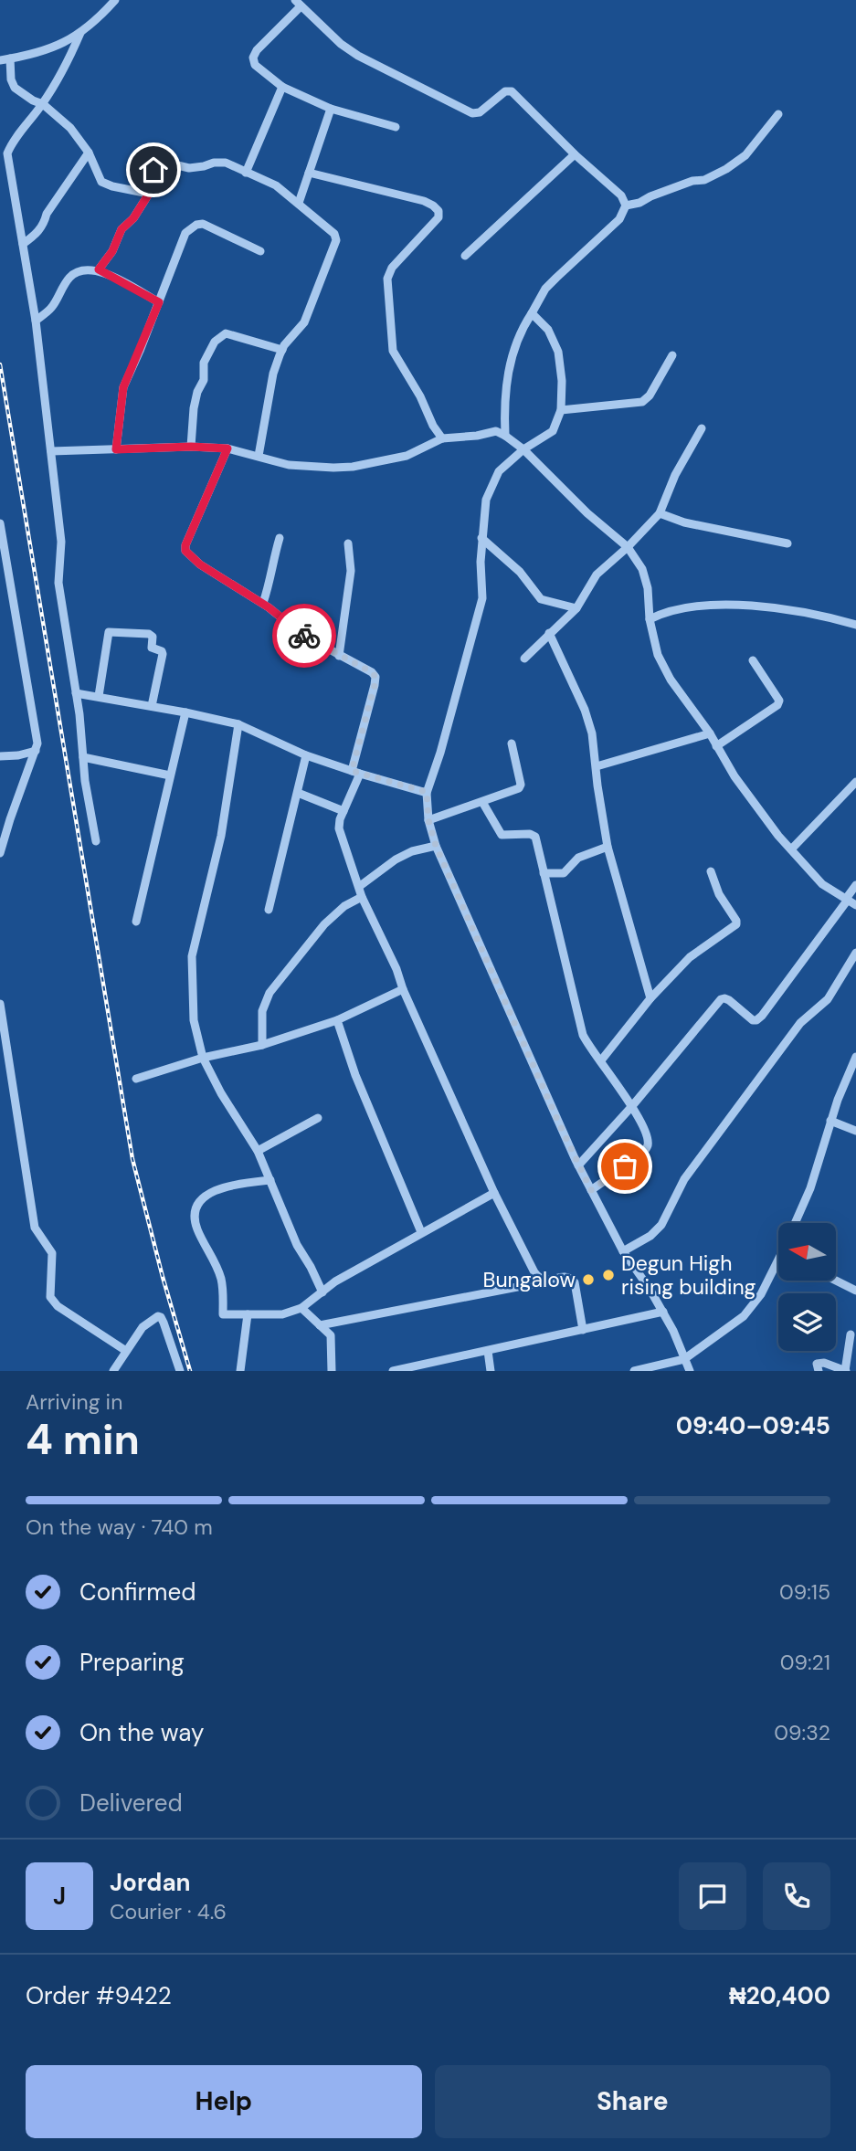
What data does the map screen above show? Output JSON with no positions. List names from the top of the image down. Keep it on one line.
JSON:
{"places":["Degun High rising building","Bungalow"],"north":"left","page":{"heading":["4 min","Arriving in","09:40–09:45"],"panel":["Jordan","Courier · 4.6","Order #9422","₦20,400"],"bar":"On the way · 740 m","list":[["Confirmed","09:15"],["Preparing","09:21"],["On the way","09:32"],"Delivered"],"round":"J","buttons":["Help","Share"]}}
